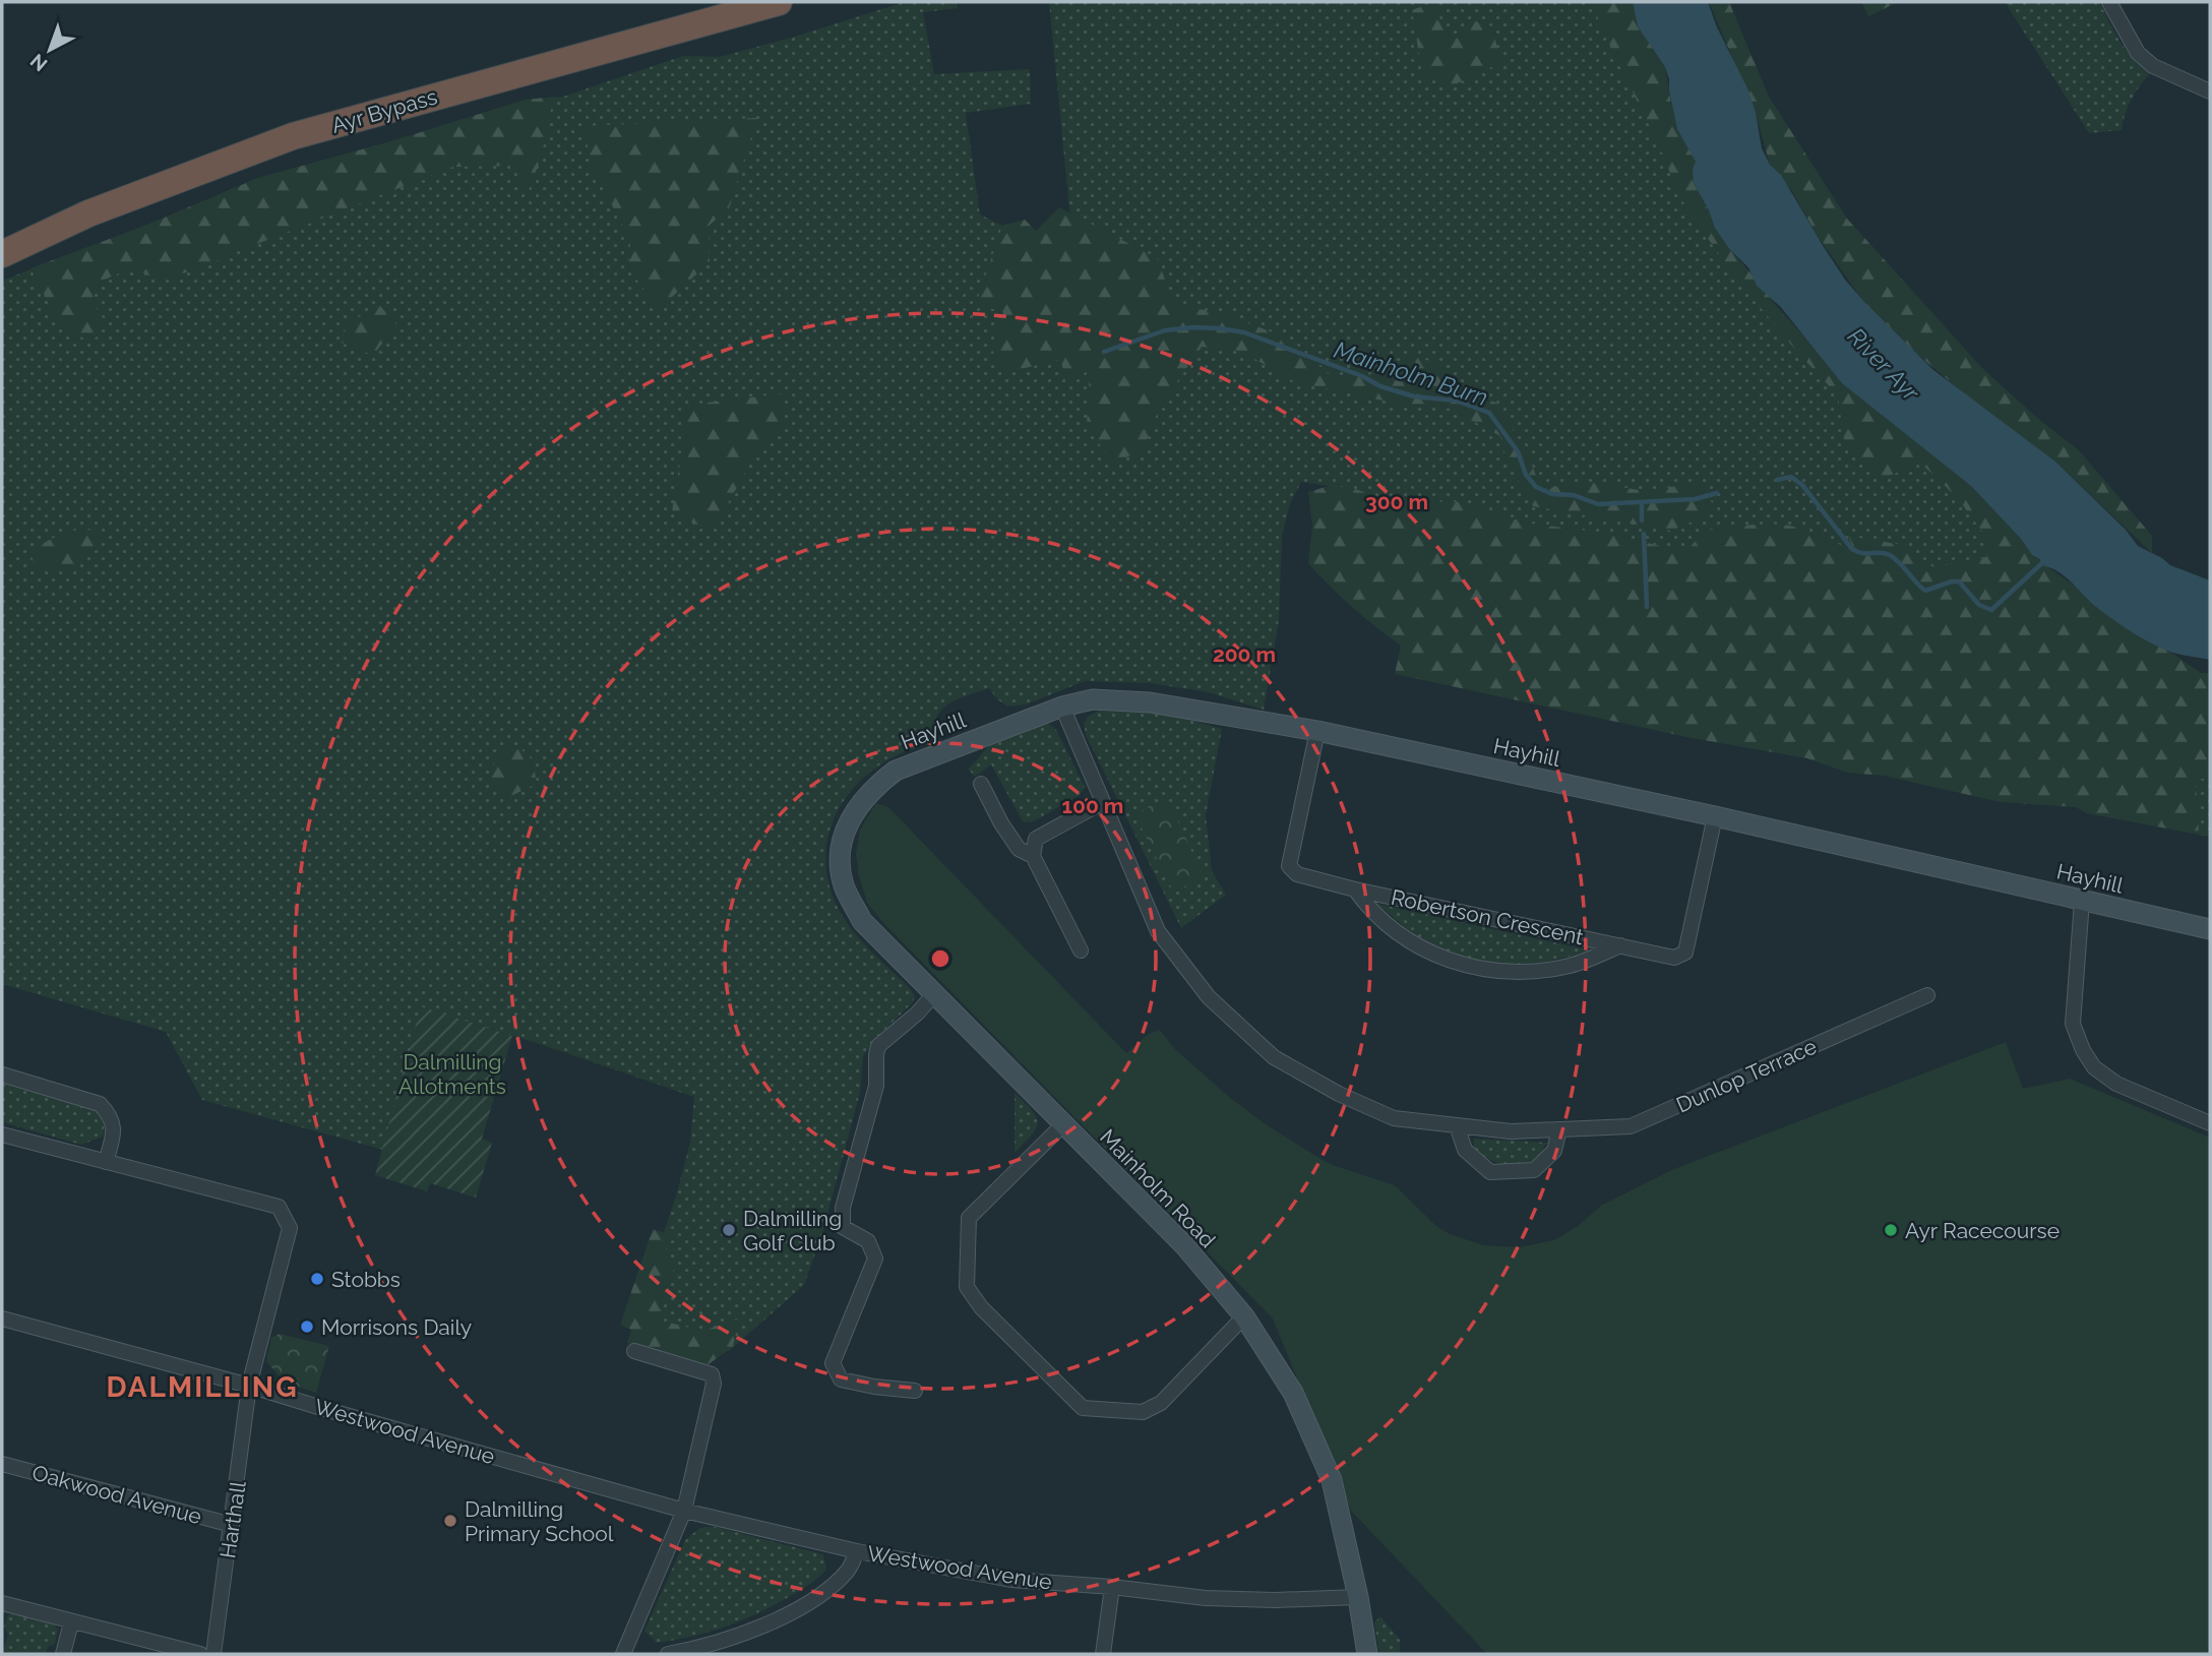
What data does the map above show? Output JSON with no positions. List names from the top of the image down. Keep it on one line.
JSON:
{"streets":{"highway":["Ayr Bypass"],"street":["Hayhill","Robertson Crescent","Dunlop Terrace","Mainholm Road","Westwood Avenue","Oakwood Avenue","Harthall"]},"crossings":[["Hayhill","Robertson Crescent"],["Hayhill","Dunlop Terrace"],["Hayhill","Mainholm Road"],["Mainholm Road","Westwood Avenue"],["Westwood Avenue","Harthall"],["Oakwood Avenue","Harthall"]],"districts":["DALMILLING"],"water":["River Ayr","Mainholm Burn"],"parks":["Dalmilling Allotments"],"places":["Dalmilling Golf Club","Ayr Racecourse","Stobbs","Morrisons Daily","Dalmilling Primary School"],"north":"bottom left","rings":["300 m","200 m","100 m"]}
